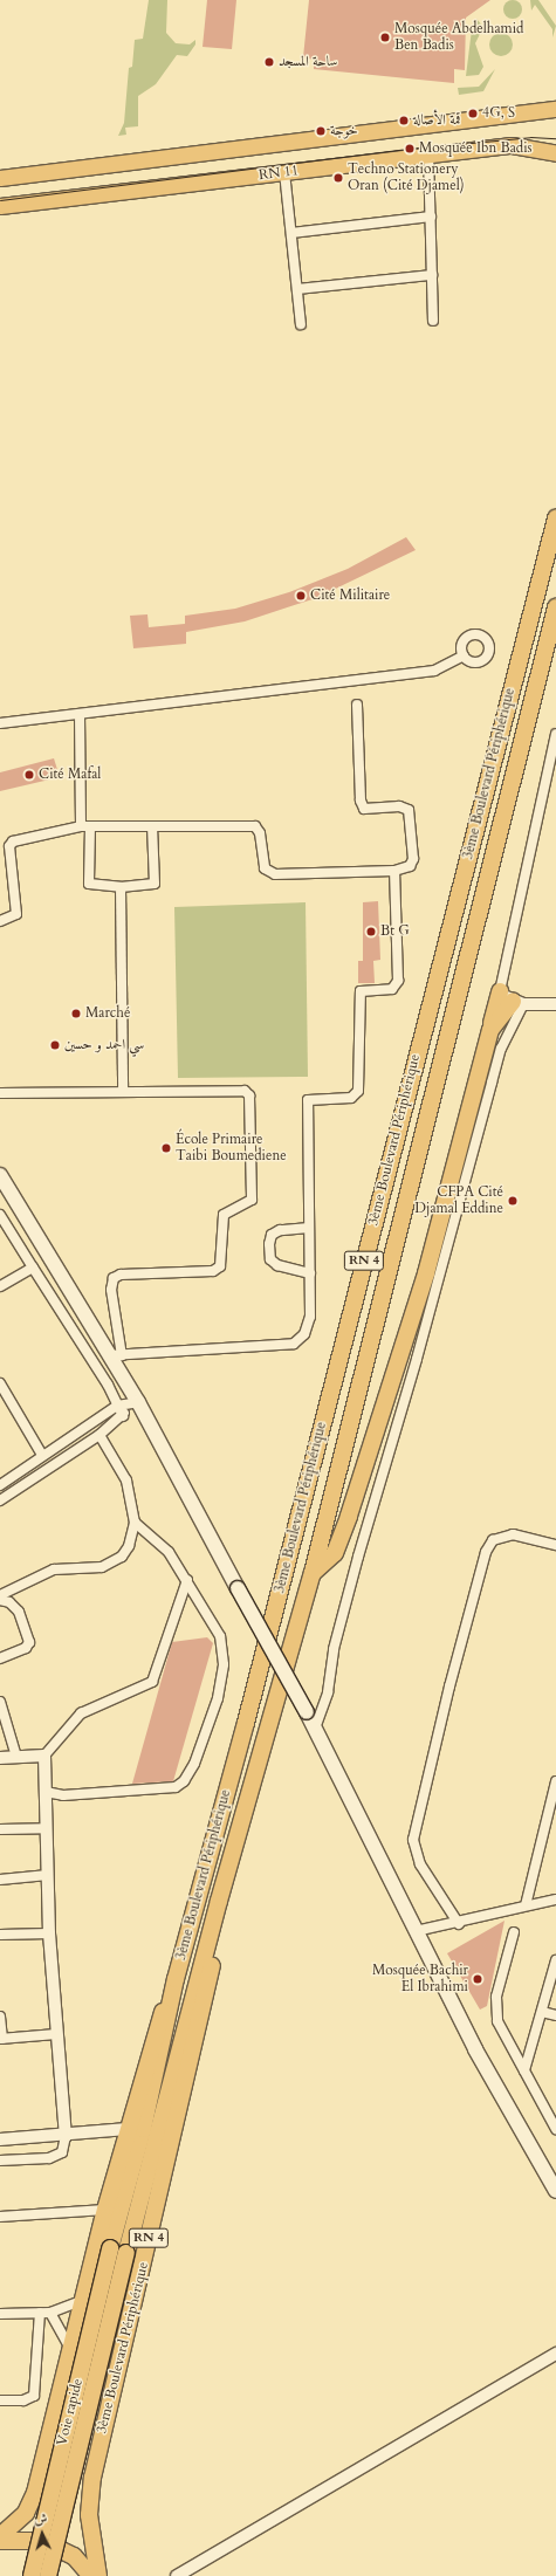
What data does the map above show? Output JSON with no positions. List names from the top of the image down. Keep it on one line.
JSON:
{"streets":{"highway":["3ème Boulevard Périphérique","RN 4","Voie rapide"],"main road":["RN 11"]},"crossings":[["3ème Boulevard Périphérique","RN 4"],["3ème Boulevard Périphérique","Voie rapide"]],"places":["Mosquée Abdelhamid Ben Badis","ساحة المسجد","4G, S","قمة الأصالة","خوجة","Mosquée Ibn Badis","Techno Stationery Oran (Cité Djamel)","Cité Militaire","Cité Mafal","Bt G","Marché","سي احمد و حسين","École Primaire Taibi Boumediene","CFPA Cité Djamal Eddine","Mosquée Bachir El Ibrahimi"],"north":"top"}
